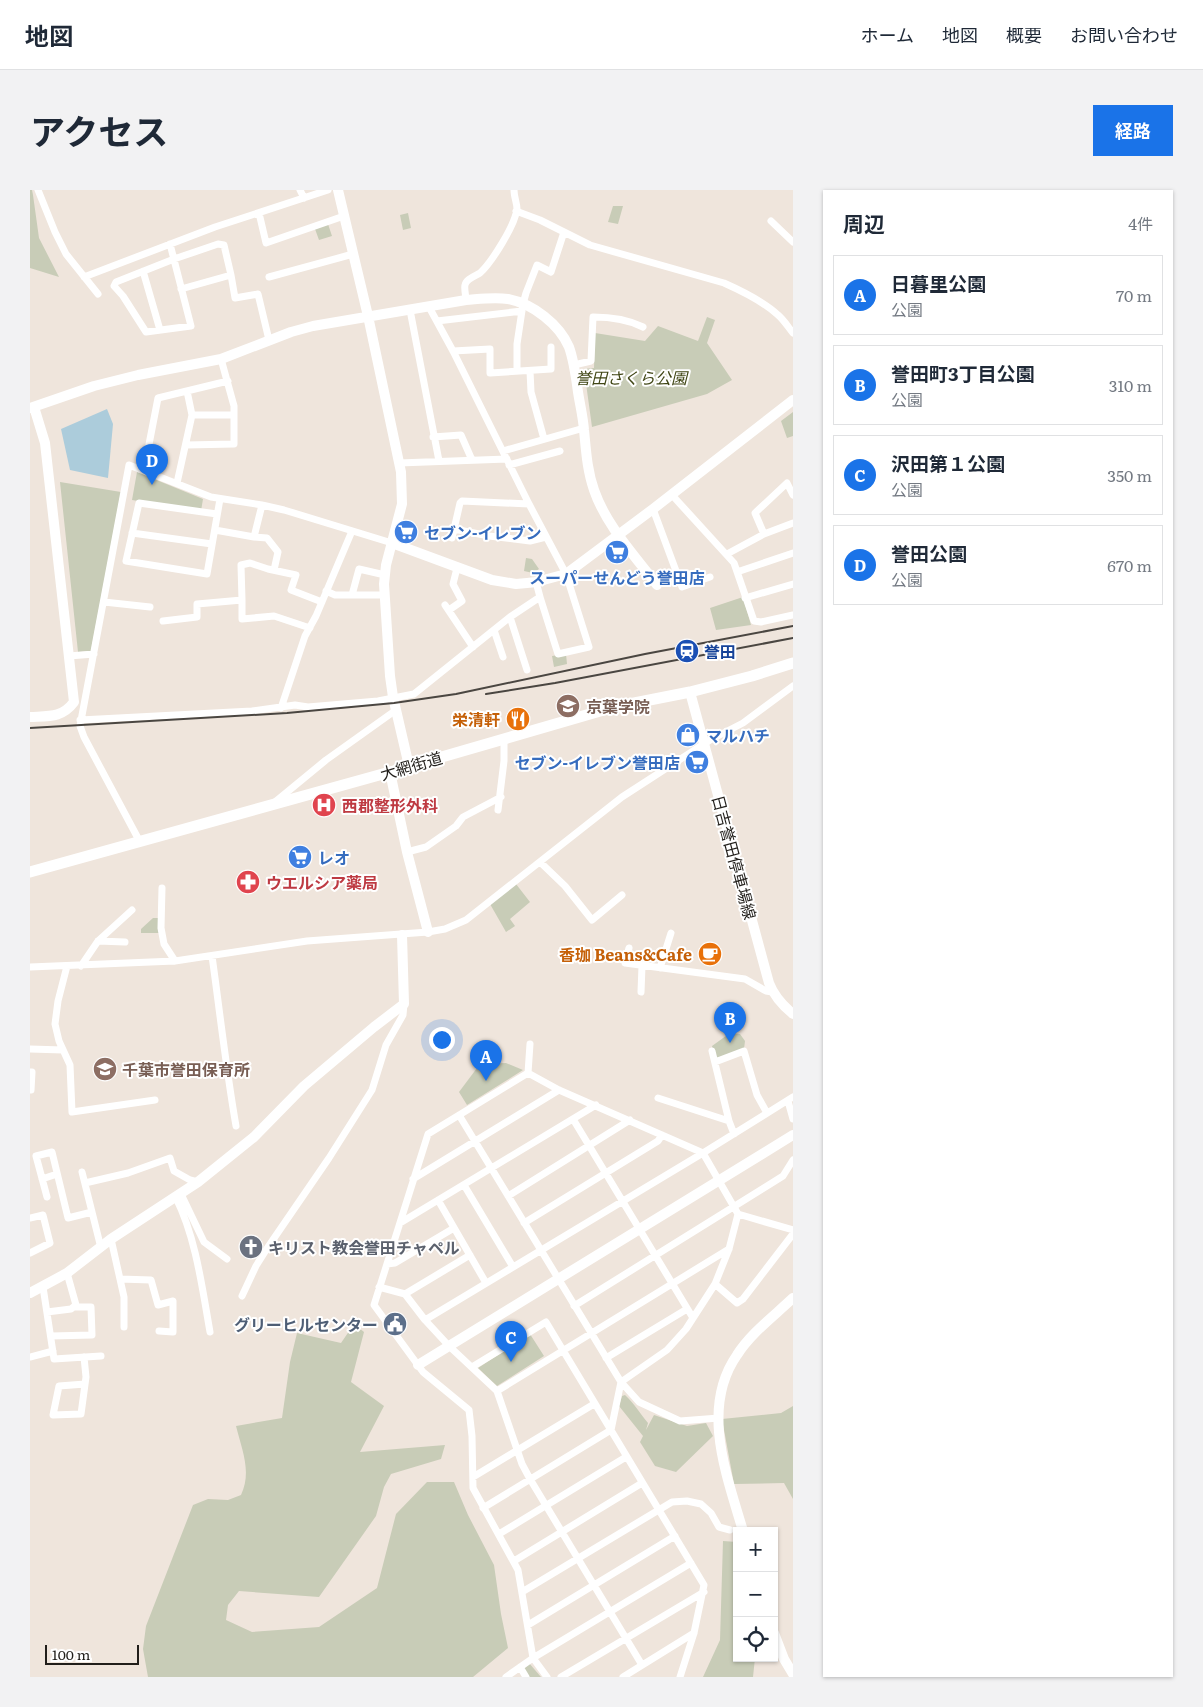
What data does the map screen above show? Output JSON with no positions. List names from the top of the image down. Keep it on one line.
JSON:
{"streets":{"main road":["大網街道"],"street":["日吉誉田停車場線"]},"crossings":[["大網街道","日吉誉田停車場線"]],"parks":["誉田さくら公園"],"places":{"supermarket":["セブン-イレブン","スーパーせんどう誉田店","セブン-イレブン誉田店","レオ"],"station":["誉田"],"school or university":["京葉学院","千葉市誉田保育所"],"restaurant":["栄清軒"],"shop":["マルハチ"],"hospital":["西郡整形外科"],"pharmacy":["ウエルシア薬局"],"cafe":["香珈 Beans&Cafe"],"church":["キリスト教会誉田チャペル"],"public building":["グリーヒルセンター"]},"scale_bar":"100 m","page":{"header":"地図","nav":["ホーム","地図","概要","お問い合わせ"],"title":"アクセス","buttons":"経路","heading":["周辺","4件"],"list":[{"mark":"A","name":"日暮里公園","note":"公園","value":"70 m"},{"mark":"B","name":"誉田町3丁目公園","note":"公園","value":"310 m"},{"mark":"C","name":"沢田第１公園","note":"公園","value":"350 m"},{"mark":"D","name":"誉田公園","note":"公園","value":"670 m"}],"pins":["D","B","A","C"],"map_buttons":["+","−"],"scale":"100 m"}}
